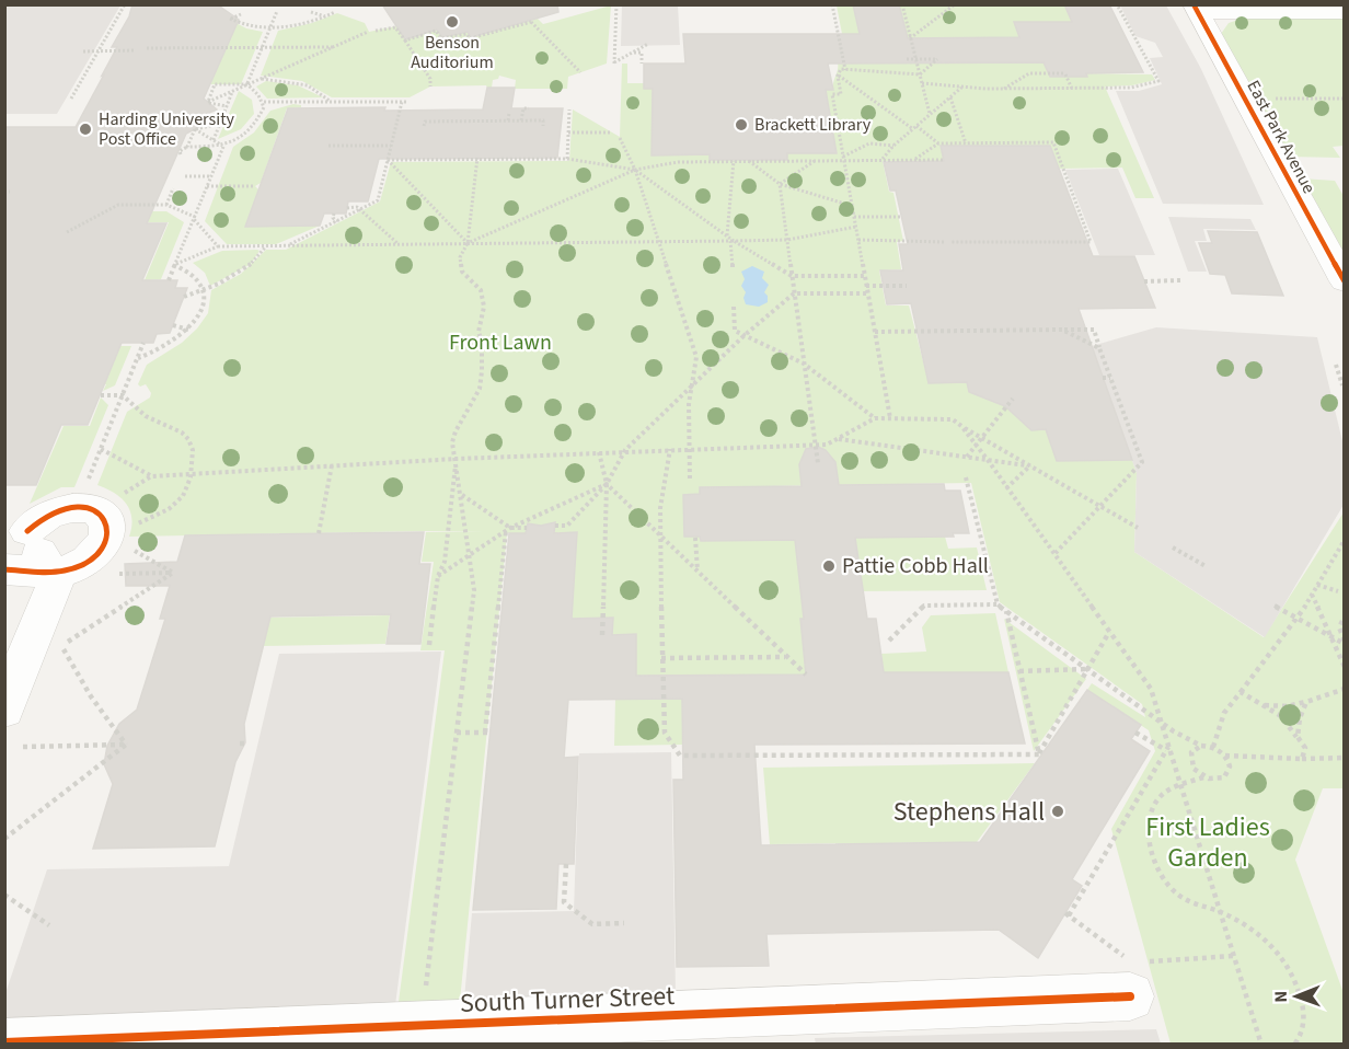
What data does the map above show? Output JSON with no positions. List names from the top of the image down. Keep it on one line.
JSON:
{"streets":{"street":["East Park Avenue","South Turner Street"]},"parks":["Front Lawn","First Ladies Garden"],"places":["Benson Auditorium","Brackett Library","Harding University Post Office","Pattie Cobb Hall","Stephens Hall"],"north":"left"}
